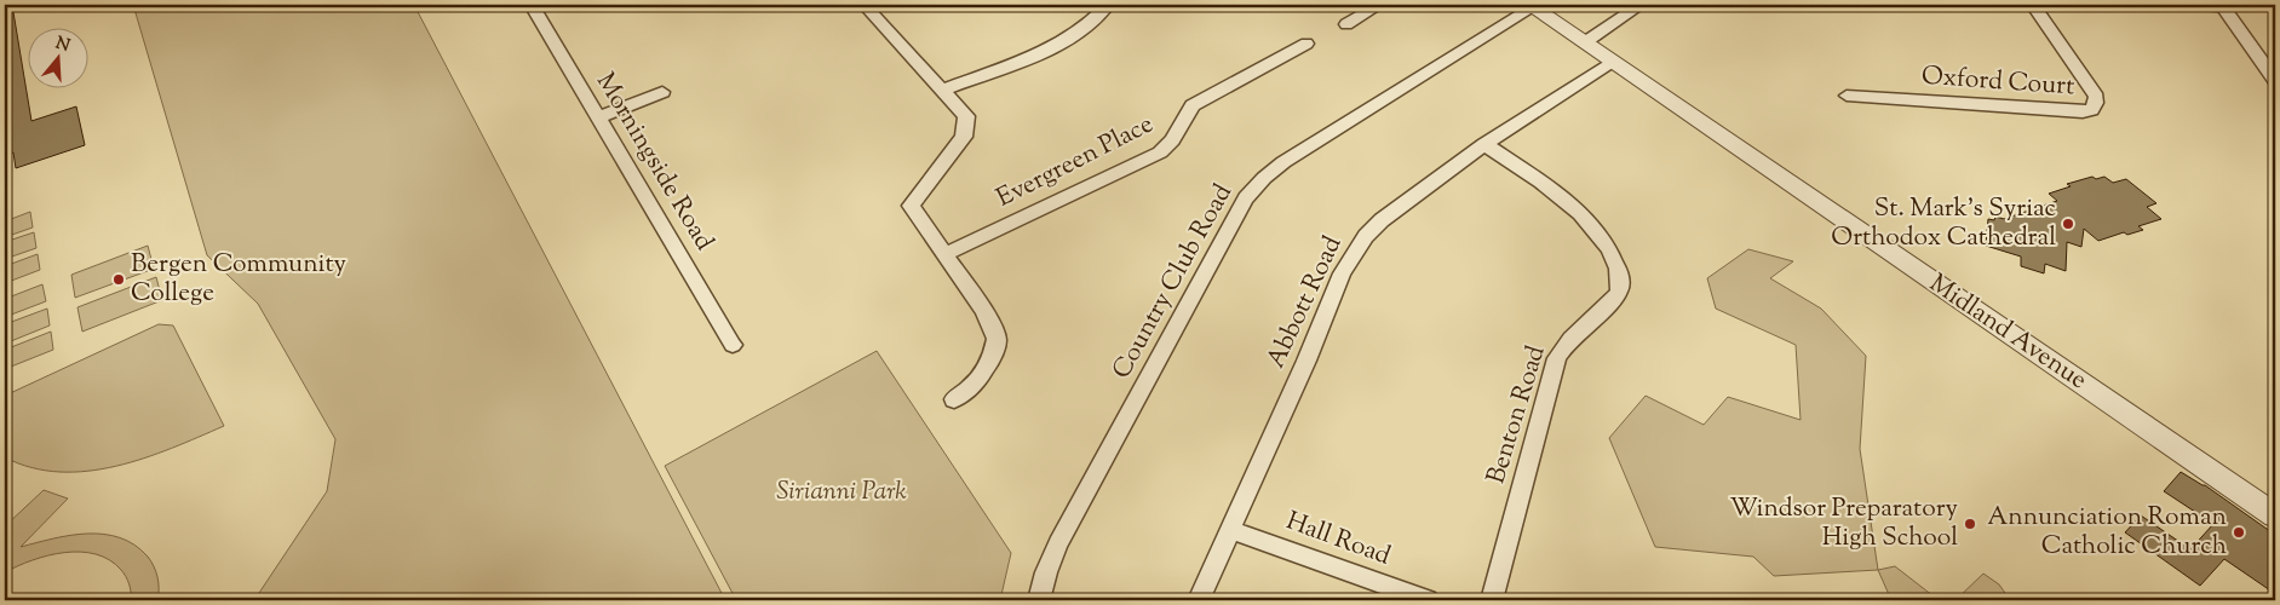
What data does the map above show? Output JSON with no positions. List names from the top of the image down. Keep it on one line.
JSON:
{"streets":{"street":["Oxford Court","Morningside Road","Evergreen Place","Country Club Road","Abbott Road","Midland Avenue","Benton Road","Hall Road"]},"crossings":[["Country Club Road","Midland Avenue"],["Abbott Road","Midland Avenue"],["Abbott Road","Benton Road"],["Abbott Road","Hall Road"]],"parks":["Sirianni Park"],"places":["St. Mark's Syriac Orthodox Cathedral","Bergen Community College","Windsor Preparatory High School","Annunciation Roman Catholic Church"],"north":"top"}
